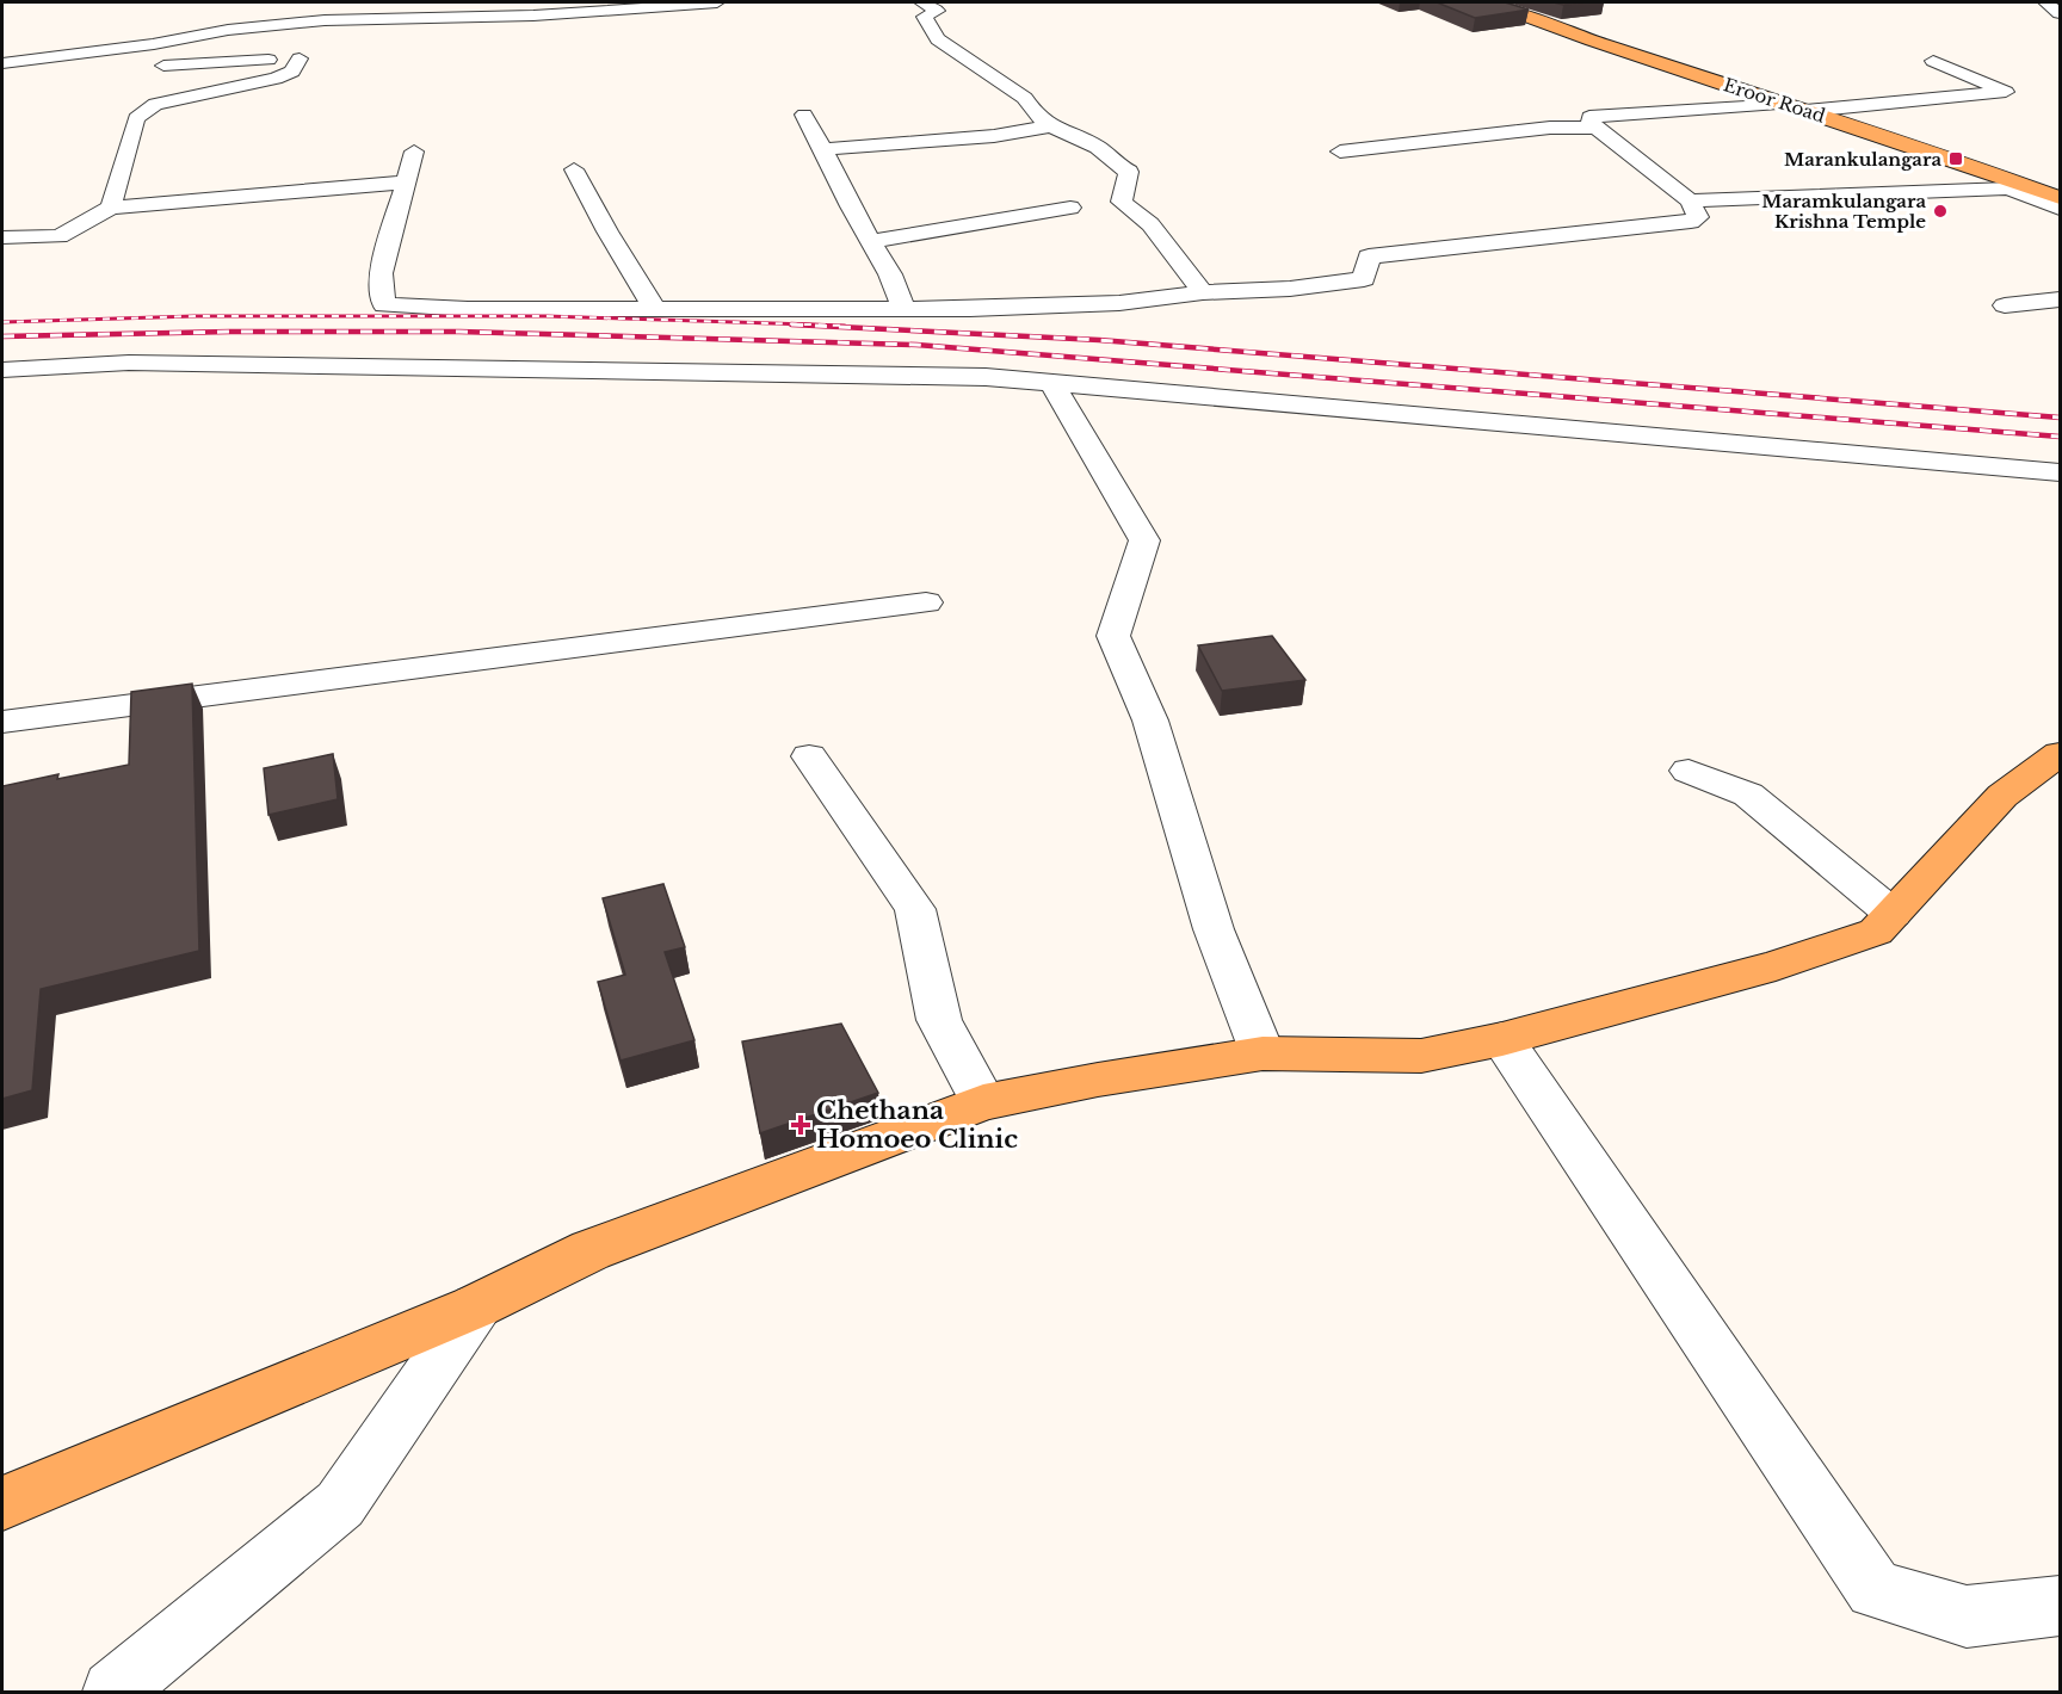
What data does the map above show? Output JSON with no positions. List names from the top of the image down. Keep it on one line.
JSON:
{"streets":{"main road":["Eroor Road"]},"places":{"transit":["Marankulangara"],"other":["Maramkulangara Krishna Temple"],"health":["Chethana Homoeo Clinic"]}}
